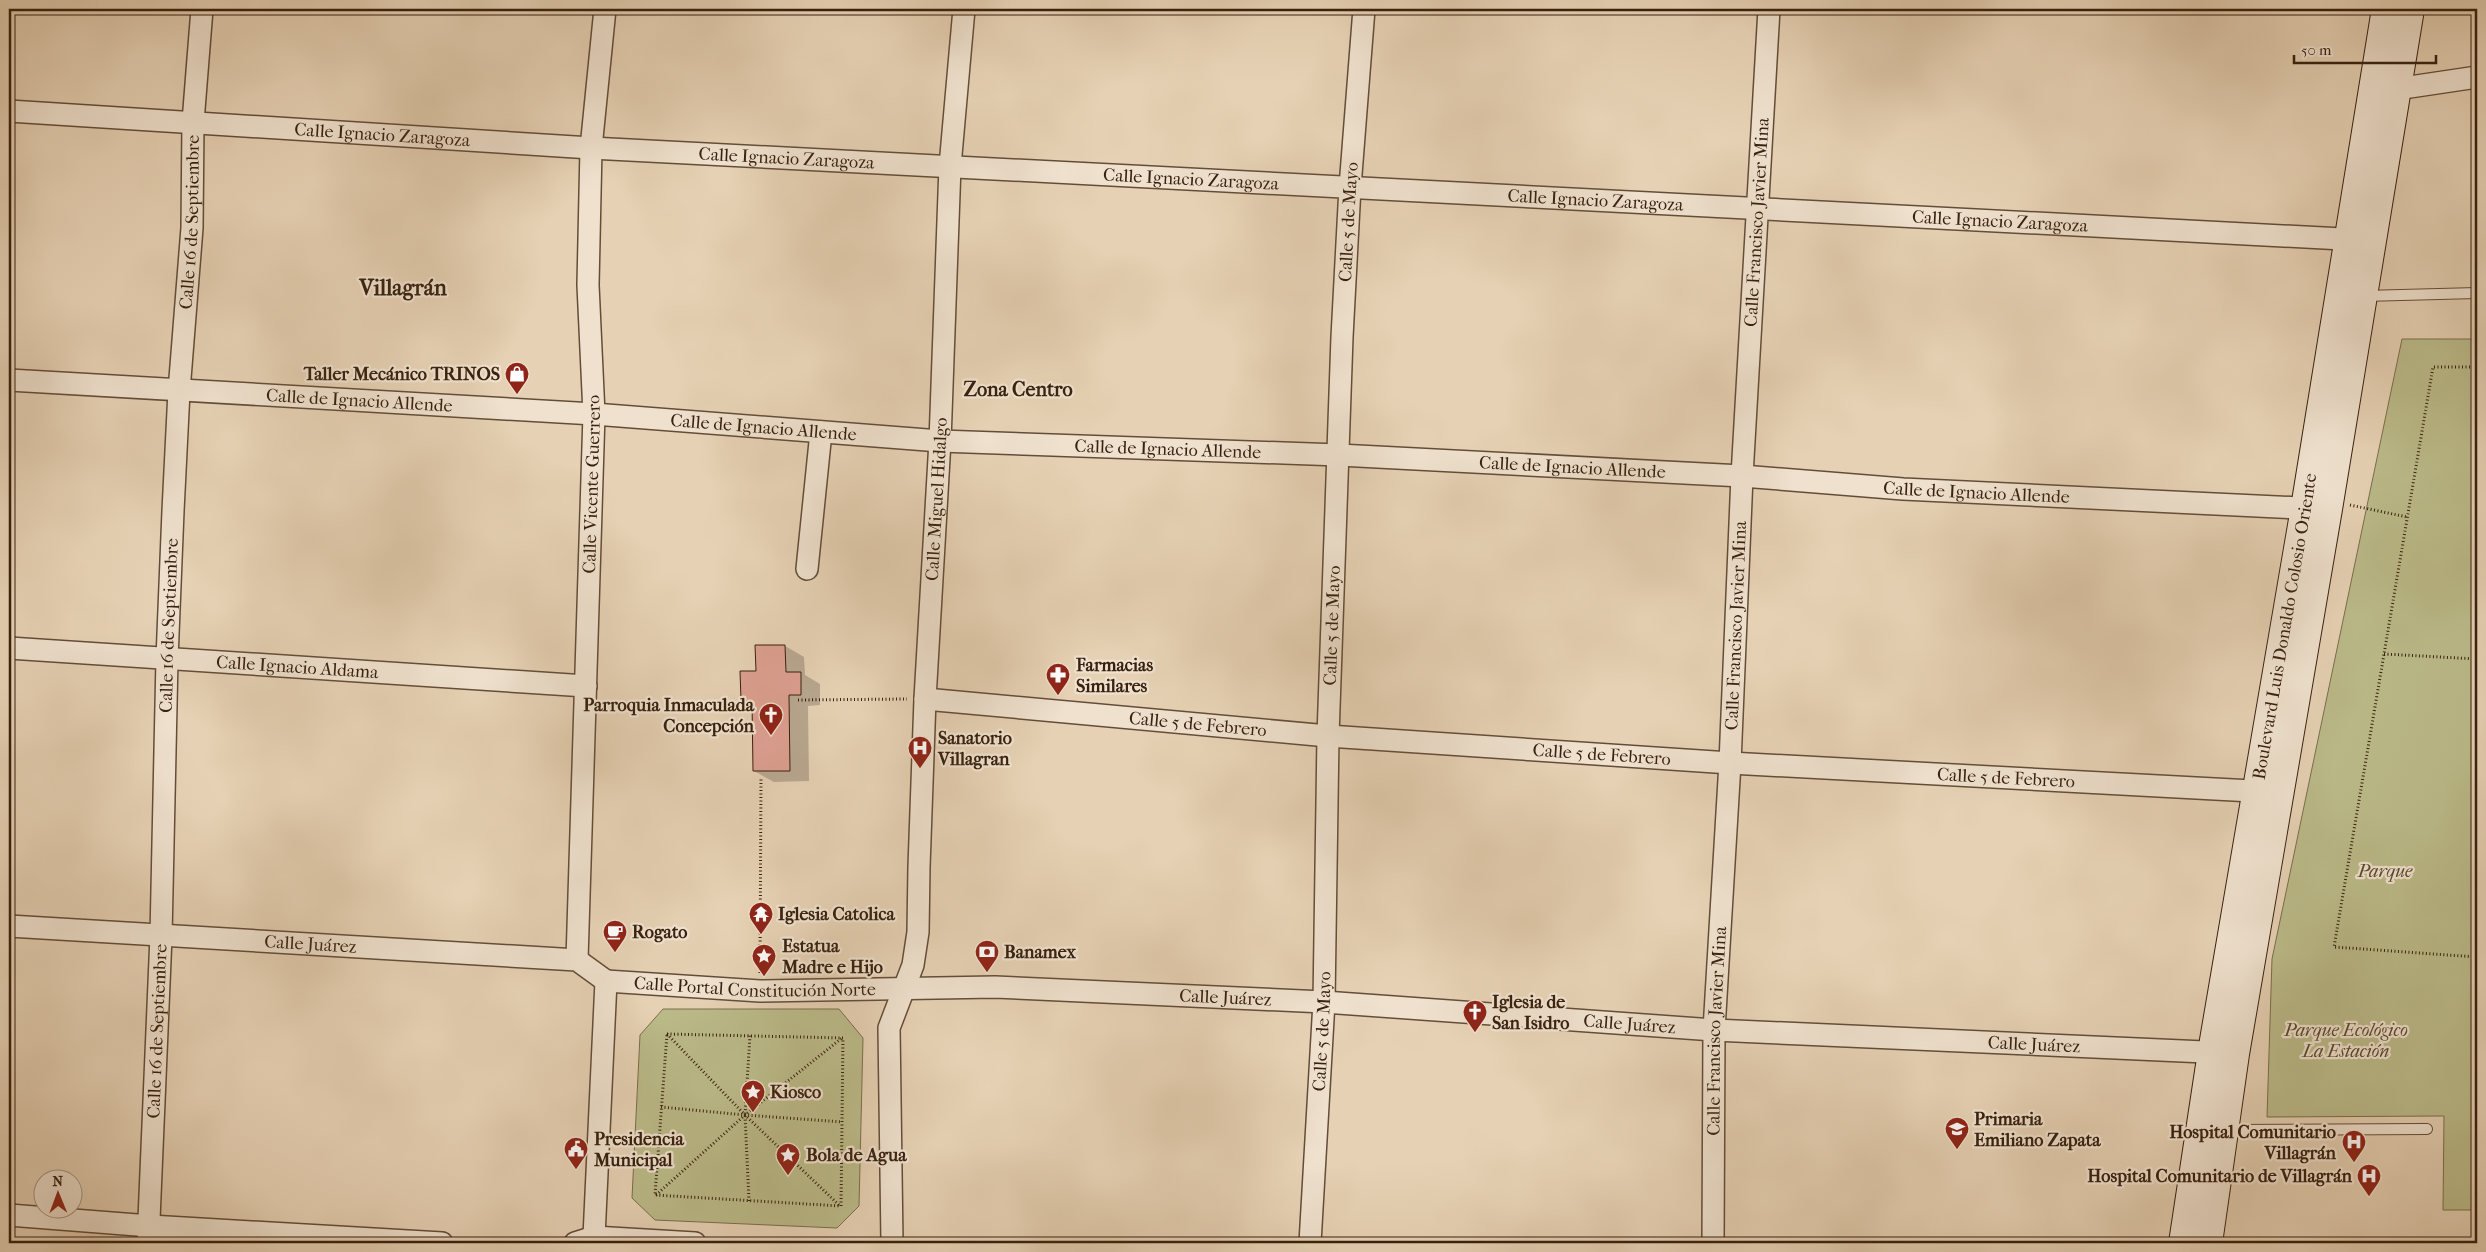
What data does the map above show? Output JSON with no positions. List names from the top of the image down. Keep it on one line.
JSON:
{"streets":{"main road":["Boulevard Luis Donaldo Colosio Oriente"],"street":["Calle Ignacio Zaragoza","Calle 16 de Septiembre","Calle 5 de Mayo","Calle Francisco Javier Mina","Calle de Ignacio Allende","Calle Vicente Guerrero","Calle Miguel Hidalgo","Calle Ignacio Aldama","Calle 5 de Febrero","Calle Juárez","Calle Portal Constitución Norte"]},"crossings":[["Calle Ignacio Zaragoza","Calle 16 de Septiembre"],["Calle Ignacio Zaragoza","Calle 5 de Mayo"],["Calle Ignacio Zaragoza","Calle Francisco Javier Mina"],["Calle Ignacio Zaragoza","Calle Vicente Guerrero"],["Calle Ignacio Zaragoza","Calle Miguel Hidalgo"],["Calle Ignacio Zaragoza","Boulevard Luis Donaldo Colosio Oriente"],["Calle 16 de Septiembre","Calle de Ignacio Allende"],["Calle 16 de Septiembre","Calle Ignacio Aldama"],["Calle 16 de Septiembre","Calle Juárez"],["Calle 5 de Mayo","Calle de Ignacio Allende"],["Calle 5 de Mayo","Calle 5 de Febrero"],["Calle 5 de Mayo","Calle Juárez"],["Calle Francisco Javier Mina","Calle de Ignacio Allende"],["Calle Francisco Javier Mina","Calle 5 de Febrero"],["Calle Francisco Javier Mina","Calle Juárez"],["Calle de Ignacio Allende","Calle Vicente Guerrero"],["Calle de Ignacio Allende","Calle Miguel Hidalgo"],["Calle de Ignacio Allende","Boulevard Luis Donaldo Colosio Oriente"],["Calle Vicente Guerrero","Calle Ignacio Aldama"],["Calle Vicente Guerrero","Calle Juárez"],["Calle Miguel Hidalgo","Calle 5 de Febrero"],["Calle Miguel Hidalgo","Calle Juárez"],["Calle Miguel Hidalgo","Calle Portal Constitución Norte"],["Boulevard Luis Donaldo Colosio Oriente","Calle 5 de Febrero"],["Boulevard Luis Donaldo Colosio Oriente","Calle Juárez"],["Calle Juárez","Calle Portal Constitución Norte"]],"districts":["Villagrán","Zona Centro"],"parks":["Parque","Parque Ecológico La Estación"],"places":{"shop":["Taller Mecánico TRINOS"],"pharmacy":["Farmacias Similares"],"church":["Parroquia Inmaculada Concepción","Iglesia de San Isidro"],"hospital":["Sanatorio Villagran","Hospital Comunitario Villagrán","Hospital Comunitario de Villagrán"],"temple":["Iglesia Catolica"],"cafe":["Rogato"],"bank":["Banamex"],"place":["Estatua Madre e Hijo","Kiosco","Bola de Agua"],"school or university":["Primaria Emiliano Zapata"],"public building":["Presidencia Municipal"]},"scale_bar":"50 m","north":"top"}
